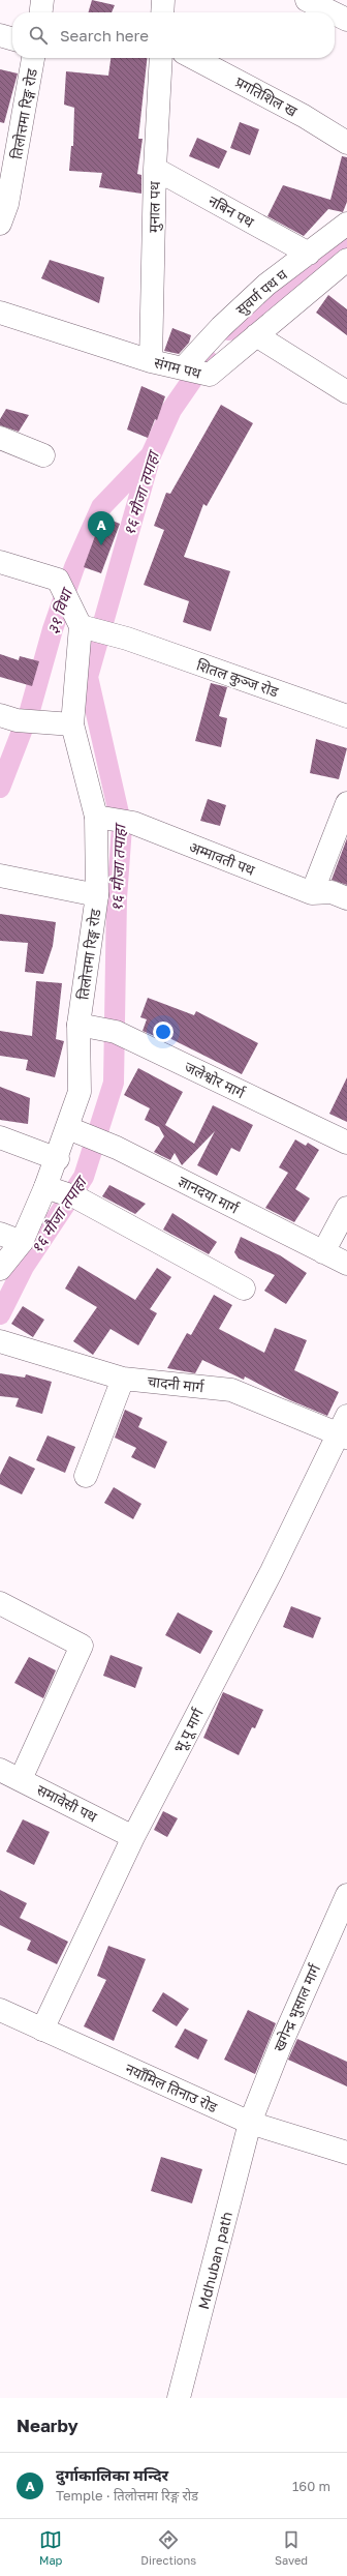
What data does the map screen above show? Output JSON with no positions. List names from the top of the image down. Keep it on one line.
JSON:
{"streets":{"street":["प्रगतिशिल ख","तिलोत्तमा रिङ्ग रोड","मुनाल पथ","नबिन पथ","सुवर्ण पथ घ","संगम पथ","शितल कुञ्ज रोड","अम्मावती पथ","जलेश्वोर मार्ग","ज्ञानदया मार्ग","चादनी मार्ग","भू.पू मार्ग","समावेसी पथ","खगेन्द्र भुसाल मार्ग","नयाँमिल तिनाउ रोड","Mdhuban path"]},"crossings":[["तिलोत्तमा रिङ्ग रोड","शितल कुञ्ज रोड"],["तिलोत्तमा रिङ्ग रोड","अम्मावती पथ"],["तिलोत्तमा रिङ्ग रोड","जलेश्वोर मार्ग"],["तिलोत्तमा रिङ्ग रोड","ज्ञानदया मार्ग"],["मुनाल पथ","नबिन पथ"],["मुनाल पथ","संगम पथ"],["नबिन पथ","सुवर्ण पथ घ"],["सुवर्ण पथ घ","संगम पथ"],["चादनी मार्ग","भू.पू मार्ग"],["भू.पू मार्ग","समावेसी पथ"],["भू.पू मार्ग","नयाँमिल तिनाउ रोड"],["खगेन्द्र भुसाल मार्ग","नयाँमिल तिनाउ रोड"],["खगेन्द्र भुसाल मार्ग","Mdhuban path"],["नयाँमिल तिनाउ रोड","Mdhuban path"]],"water":["१६ मौजा तपाहा","३१ विधा"],"page":{"search":"Search here","pins":"A","heading":"Nearby","list":[{"mark":"A","name":"दुर्गाकालिका मन्दिर","note":"Temple · तिलोत्तमा रिङ्ग रोड","value":"160 m"}],"nav":["Map","Directions","Saved"]}}
